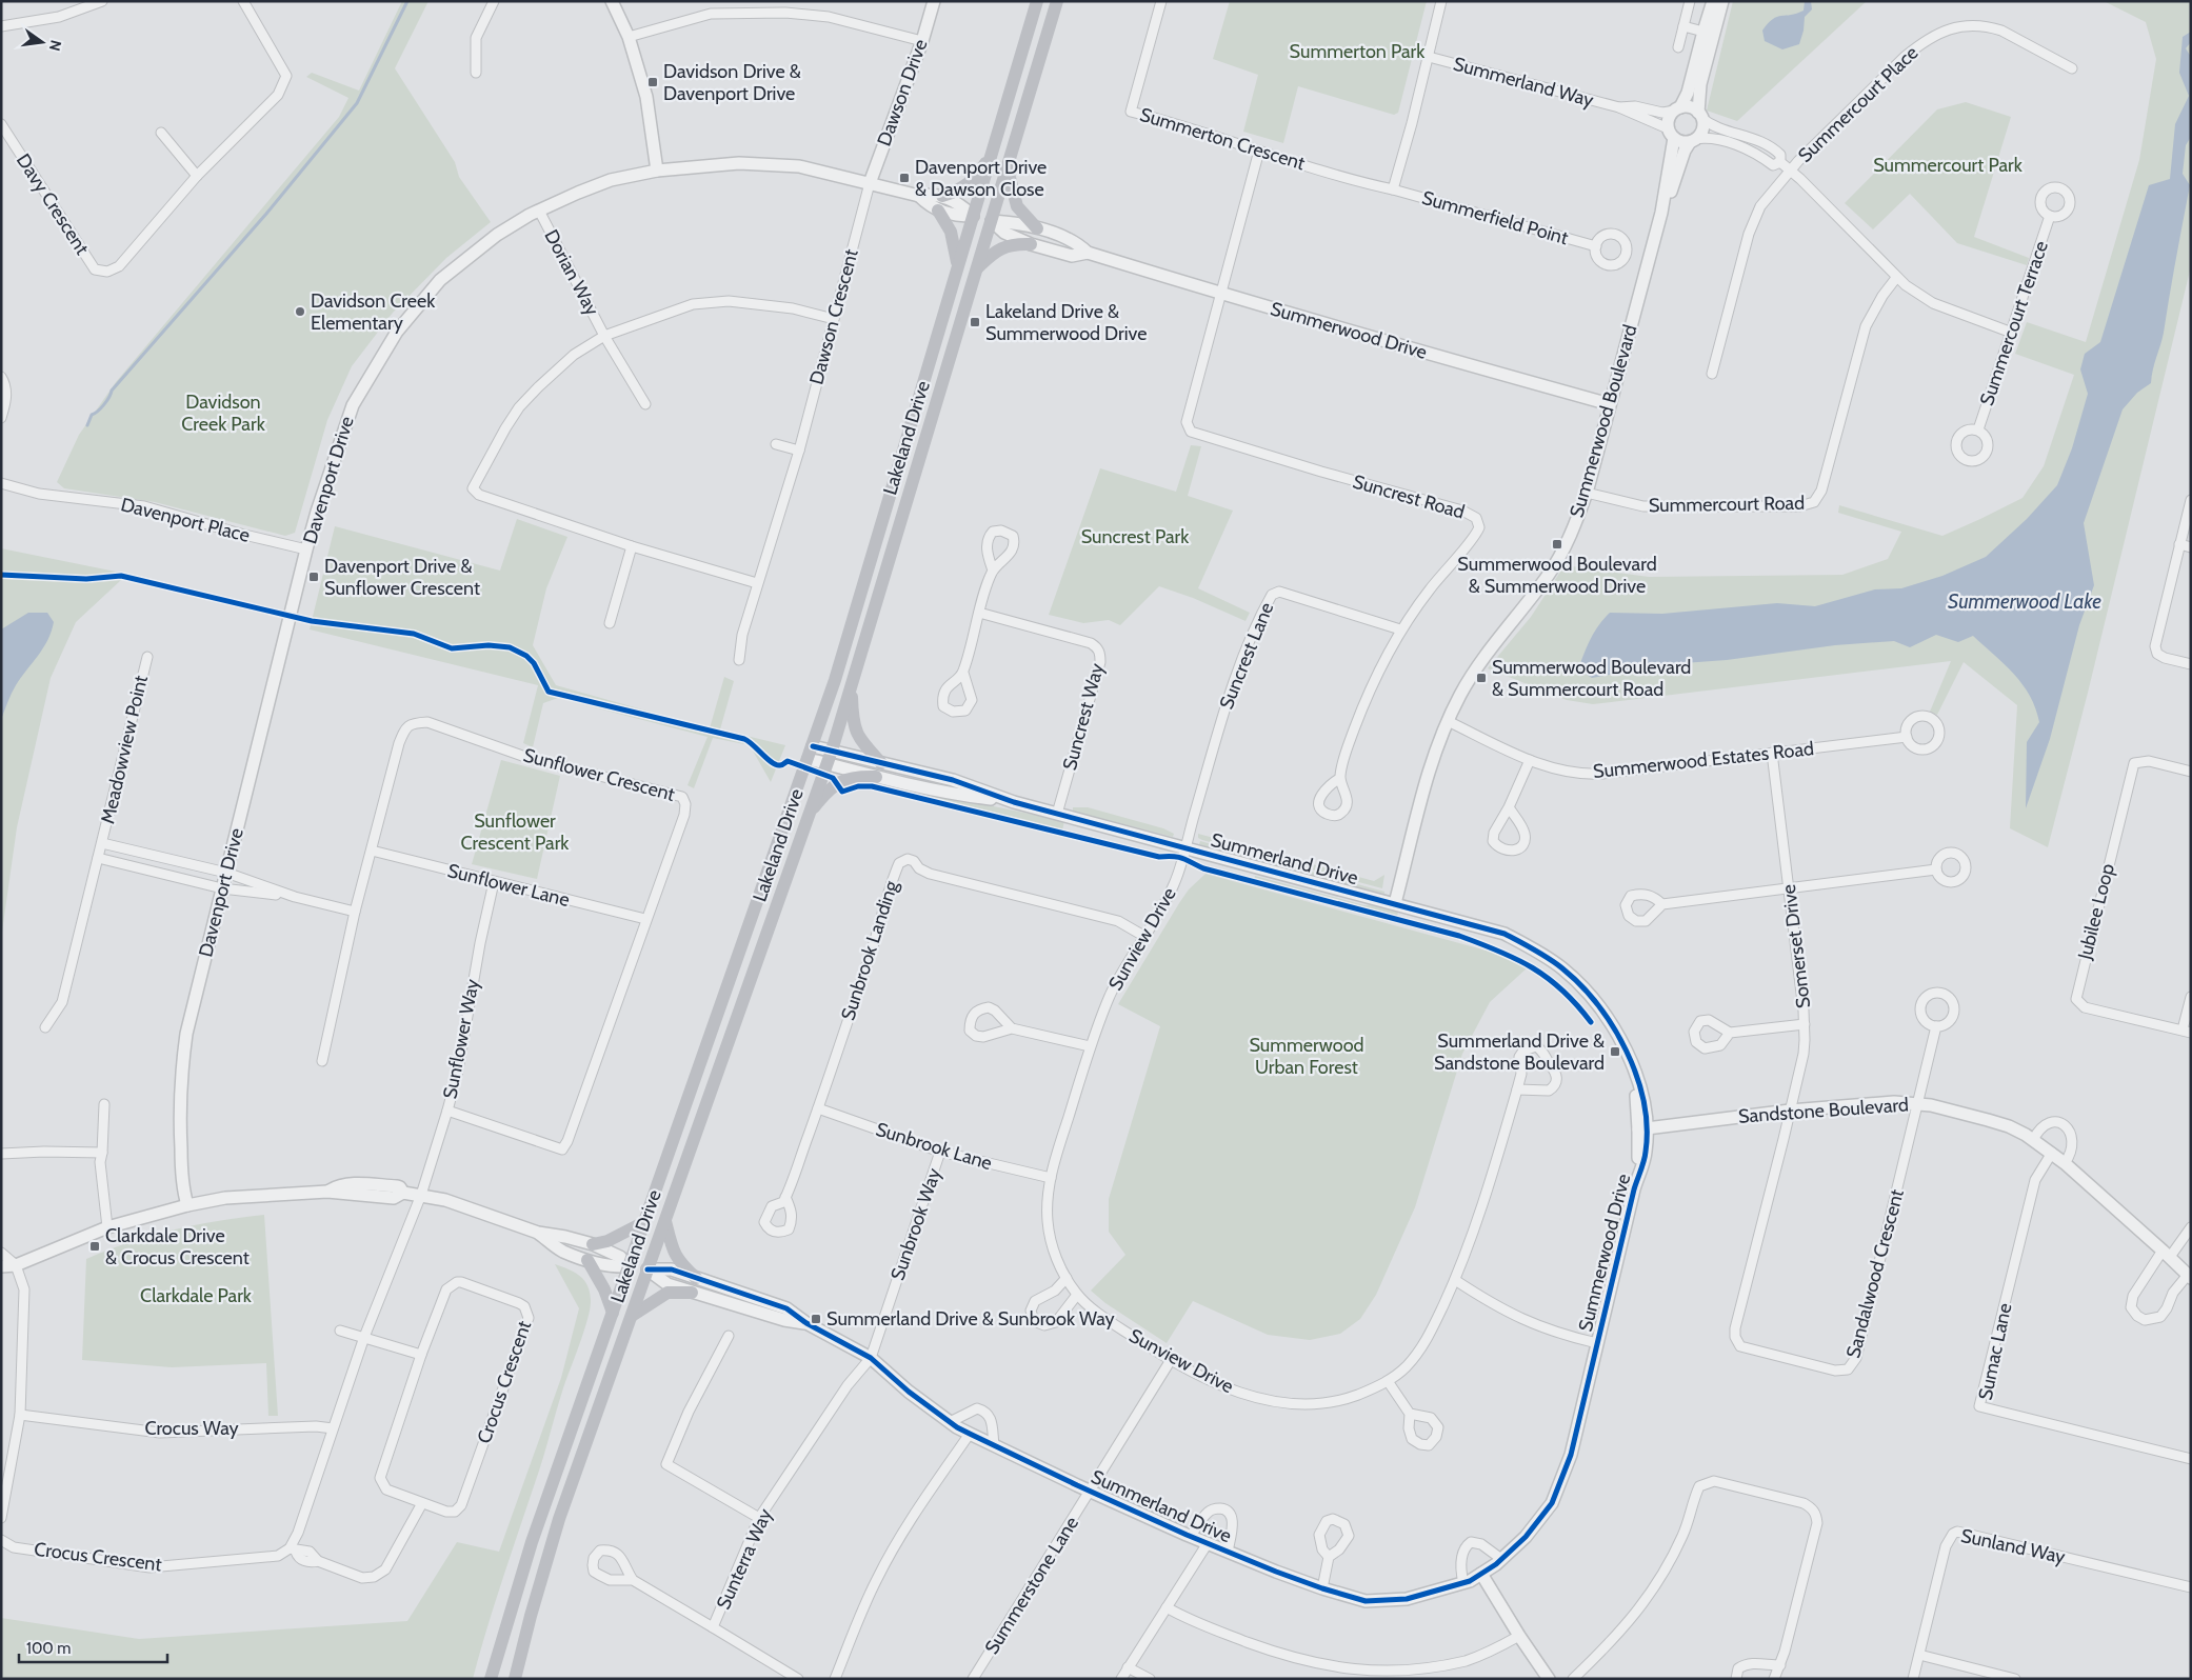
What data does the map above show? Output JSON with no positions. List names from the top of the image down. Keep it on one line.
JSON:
{"streets":{"main road":["Lakeland Drive"],"street":["Summerland Way","Dawson Drive","Summercourt Place","Summerton Crescent","Davy Crescent","Summerfield Point","Dorian Way","Dawson Crescent","Summercourt Terrace","Summerwood Drive","Summerwood Boulevard","Davenport Drive","Suncrest Road","Summercourt Road","Davenport Place","Suncrest Lane","Suncrest Way","Meadowview Point","Summerwood Estates Road","Sunflower Crescent","Summerland Drive","Sunflower Lane","Jubilee Loop","Sunview Drive","Somerset Drive","Sunbrook Landing","Sunflower Way","Sandstone Boulevard","Sunbrook Lane","Sunbrook Way","Sandalwood Crescent","Sumac Lane","Crocus Crescent","Crocus Way","Sunland Way","Sunterra Way","Summerstone Lane"]},"crossings":[["Summerland Way","Summerwood Boulevard"],["Dawson Drive","Dawson Crescent"],["Dawson Drive","Davenport Drive"],["Summerton Crescent","Summerfield Point"],["Dorian Way","Dawson Crescent"],["Dorian Way","Davenport Drive"],["Dawson Crescent","Davenport Drive"],["Summerwood Drive","Summerwood Boulevard"],["Summerwood Drive","Lakeland Drive"],["Summerwood Drive","Suncrest Road"],["Summerwood Drive","Summerland Drive"],["Summerwood Drive","Sandstone Boulevard"],["Summerwood Boulevard","Summercourt Road"],["Summerwood Boulevard","Summerwood Estates Road"],["Summerwood Boulevard","Summerland Drive"],["Lakeland Drive","Davenport Drive"],["Lakeland Drive","Summerland Drive"],["Davenport Drive","Davenport Place"],["Davenport Drive","Meadowview Point"],["Suncrest Road","Suncrest Lane"],["Suncrest Lane","Summerland Drive"],["Suncrest Lane","Sunview Drive"],["Suncrest Way","Summerland Drive"],["Summerwood Estates Road","Somerset Drive"],["Sunflower Crescent","Sunflower Lane"],["Sunflower Crescent","Sunflower Way"],["Summerland Drive","Sunview Drive"],["Summerland Drive","Sandstone Boulevard"],["Summerland Drive","Sunbrook Way"],["Summerland Drive","Sunterra Way"],["Summerland Drive","Summerstone Lane"],["Sunflower Lane","Sunflower Way"],["Sunview Drive","Sunbrook Landing"],["Sunview Drive","Sunbrook Lane"],["Sunview Drive","Summerstone Lane"],["Somerset Drive","Sandstone Boulevard"],["Somerset Drive","Sandalwood Crescent"],["Sunbrook Landing","Sunbrook Lane"],["Sandstone Boulevard","Sandalwood Crescent"],["Sandstone Boulevard","Sumac Lane"],["Sunbrook Lane","Sunbrook Way"],["Sunbrook Way","Sunterra Way"]],"water":["Summerwood Lake"],"parks":["Summerton Park","Summercourt Park","Davidson Creek Park","Suncrest Park","Sunflower Crescent Park","Summerwood Urban Forest","Clarkdale Park"],"places":{"transit":["Davidson Drive & Davenport Drive","Davenport Drive & Dawson Close","Lakeland Drive & Summerwood Drive","Summerwood Boulevard & Summerwood Drive","Davenport Drive & Sunflower Crescent","Summerwood Boulevard & Summercourt Road","Summerland Drive & Sandstone Boulevard","Clarkdale Drive & Crocus Crescent","Summerland Drive & Sunbrook Way"],"other":["Davidson Creek Elementary"]},"scale_bar":"100 m","north":"right"}
